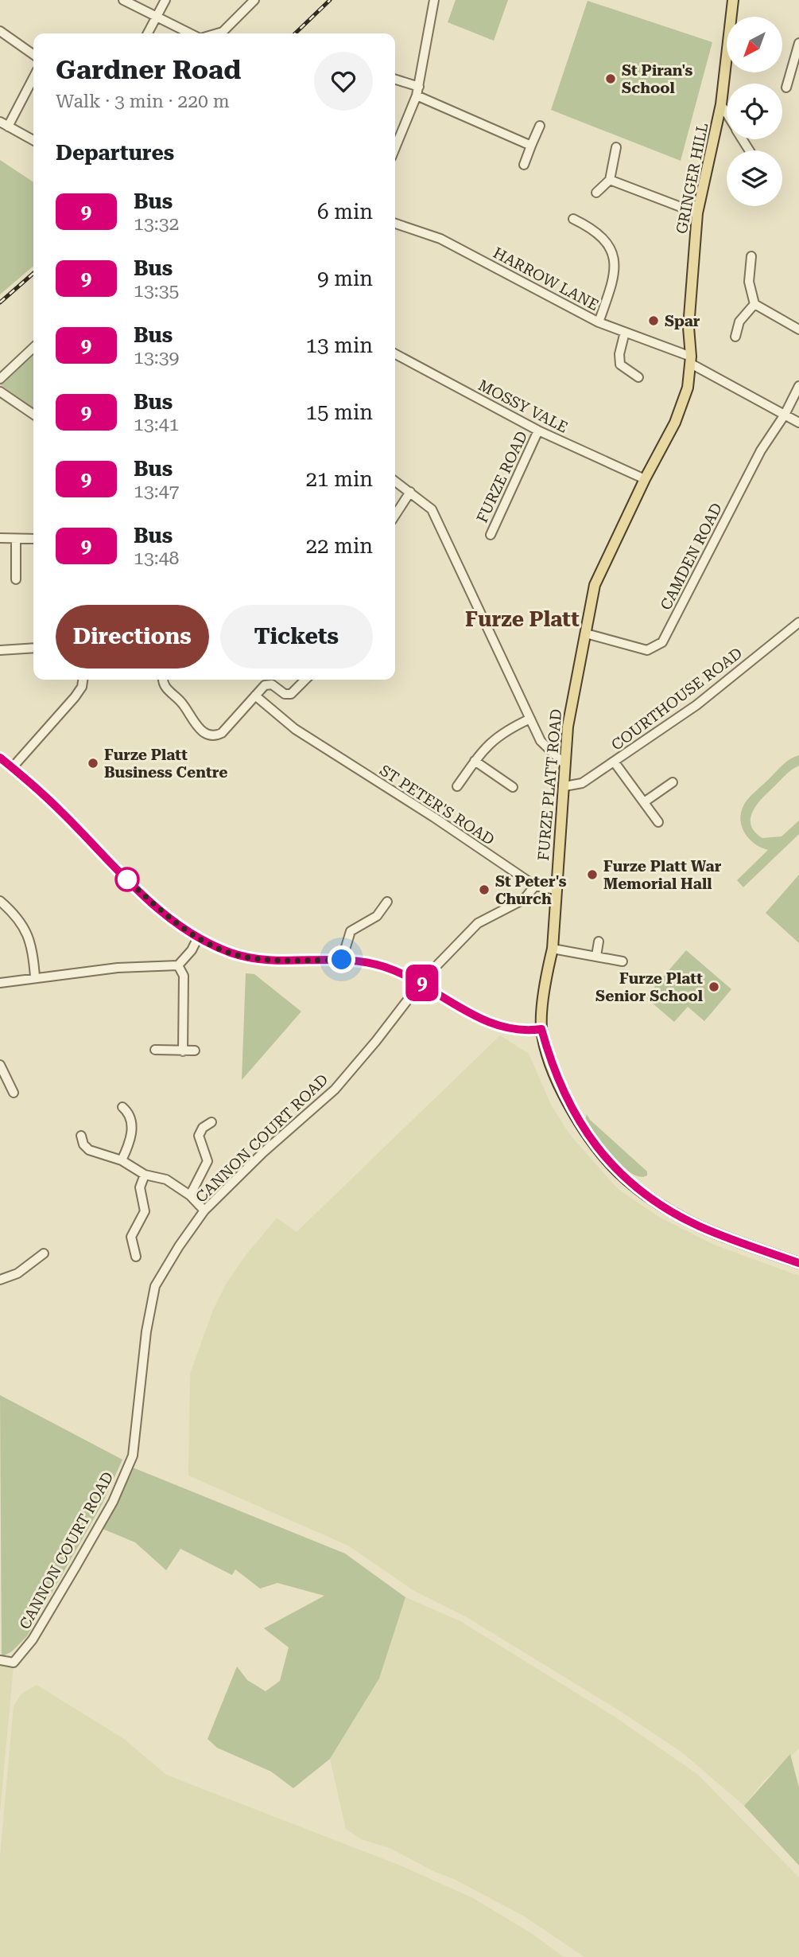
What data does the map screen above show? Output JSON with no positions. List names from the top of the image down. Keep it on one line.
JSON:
{"streets":{"main road":["GRINGER HILL","FURZE PLATT ROAD"],"street":["HARROW LANE","MOSSY VALE","FURZE ROAD","CAMDEN ROAD","COURTHOUSE ROAD","ST PETER'S ROAD","CANNON COURT ROAD"]},"crossings":[["GRINGER HILL","HARROW LANE"],["GRINGER HILL","FURZE PLATT ROAD"],["HARROW LANE","CAMDEN ROAD"],["HARROW LANE","FURZE PLATT ROAD"],["MOSSY VALE","FURZE ROAD"],["MOSSY VALE","FURZE PLATT ROAD"],["CAMDEN ROAD","FURZE PLATT ROAD"],["COURTHOUSE ROAD","FURZE PLATT ROAD"],["FURZE PLATT ROAD","ST PETER'S ROAD"],["ST PETER'S ROAD","CANNON COURT ROAD"]],"districts":["Furze Platt"],"places":["St Piran's School","Spar","Furze Platt Business Centre","Furze Platt War Memorial Hall","St Peter's Church","Furze Platt Senior School"],"lines":["bus line 9"],"north":"bottom left","page":{"on_map":"9","heading":[["Gardner Road","Walk · 3 min · 220 m"],"Departures"],"list":[{"mark":"9","name":"Bus","note":"13:32","value":"6 min"},{"mark":"9","name":"Bus","note":"13:35","value":"9 min"},{"mark":"9","name":"Bus","note":"13:39","value":"13 min"},{"mark":"9","name":"Bus","note":"13:41","value":"15 min"},{"mark":"9","name":"Bus","note":"13:47","value":"21 min"},{"mark":"9","name":"Bus","note":"13:48","value":"22 min"}],"buttons":["Directions","Tickets"]}}
